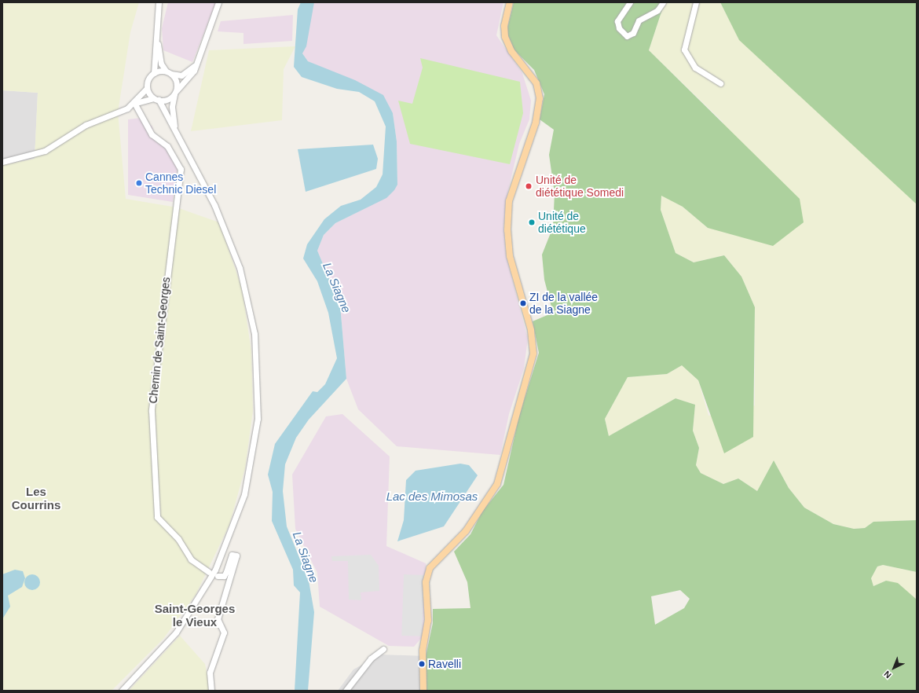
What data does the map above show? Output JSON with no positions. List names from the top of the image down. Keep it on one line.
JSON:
{"streets":{"street":["Chemin de Saint-Georges"]},"districts":["Les Courrins","Saint-Georges le Vieux"],"water":["La Siagne","Lac des Mimosas"],"places":["Cannes Technic Diesel","Unité de diététique Somedi","Unité de diététique","ZI de la vallée de la Siagne","Ravelli"],"north":"bottom left"}
